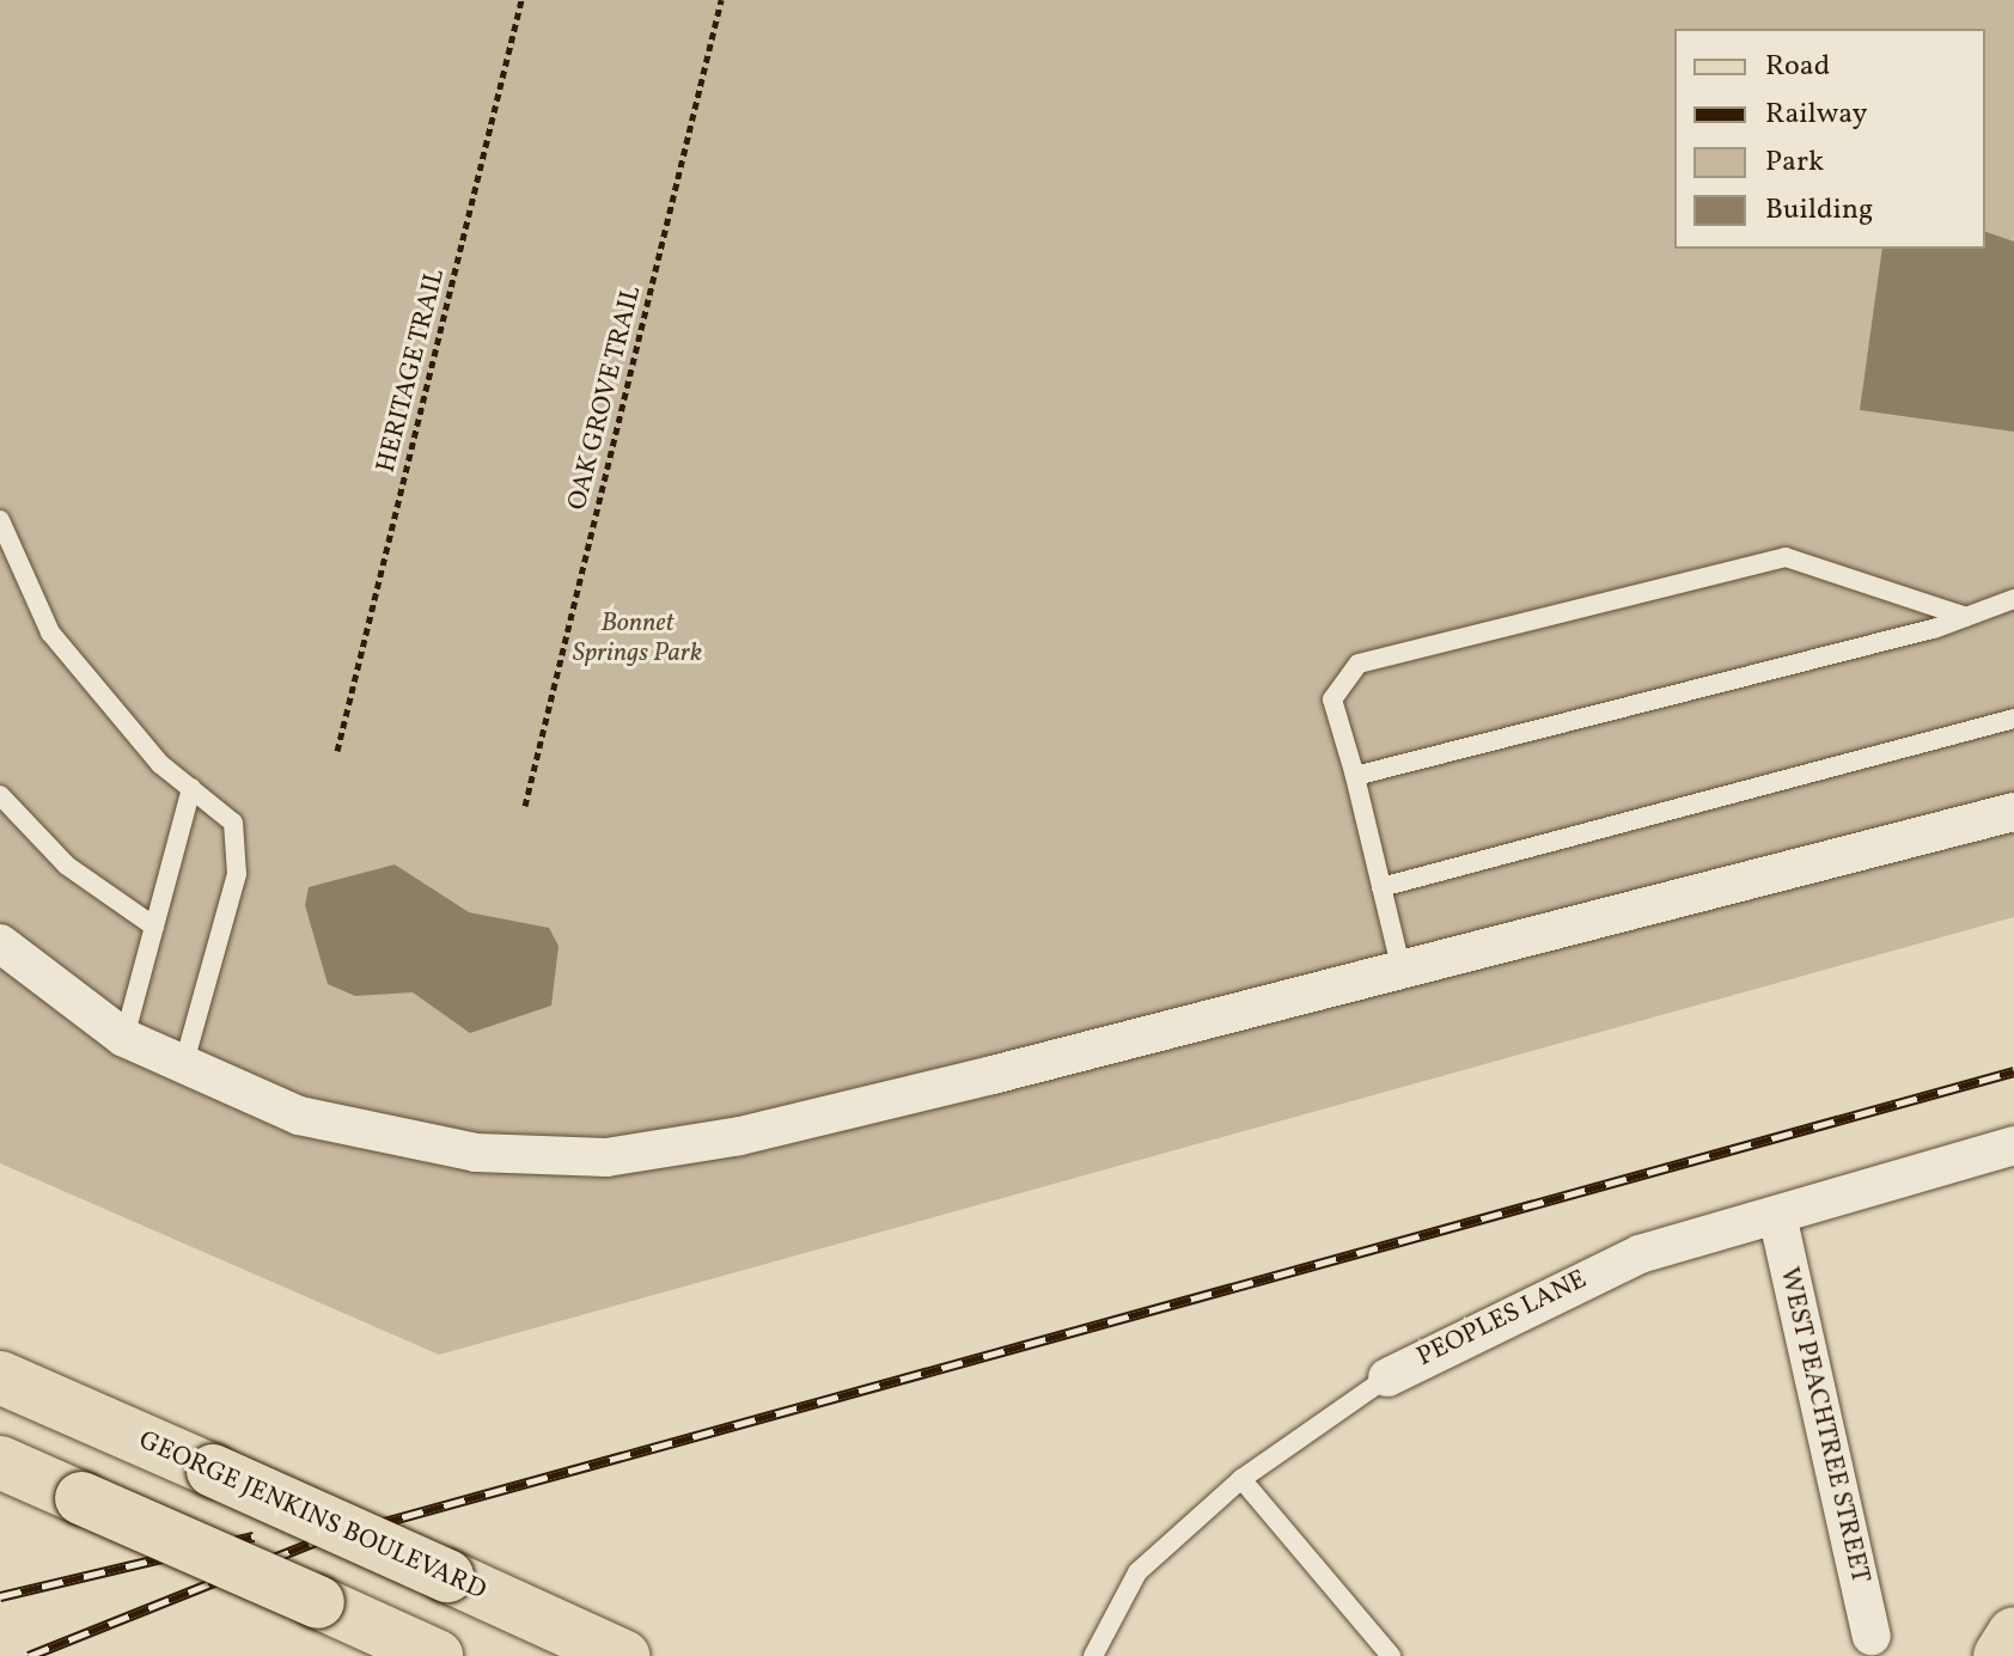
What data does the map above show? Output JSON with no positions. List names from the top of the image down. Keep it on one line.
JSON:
{"streets":{"main road":["GEORGE JENKINS BOULEVARD"],"street":["PEOPLES LANE","WEST PEACHTREE STREET"],"path":["HERITAGE TRAIL","OAK GROVE TRAIL"]},"crossings":[["PEOPLES LANE","WEST PEACHTREE STREET"]],"parks":["Bonnet Springs Park"],"legend":["Road","Railway","Park","Building"]}
